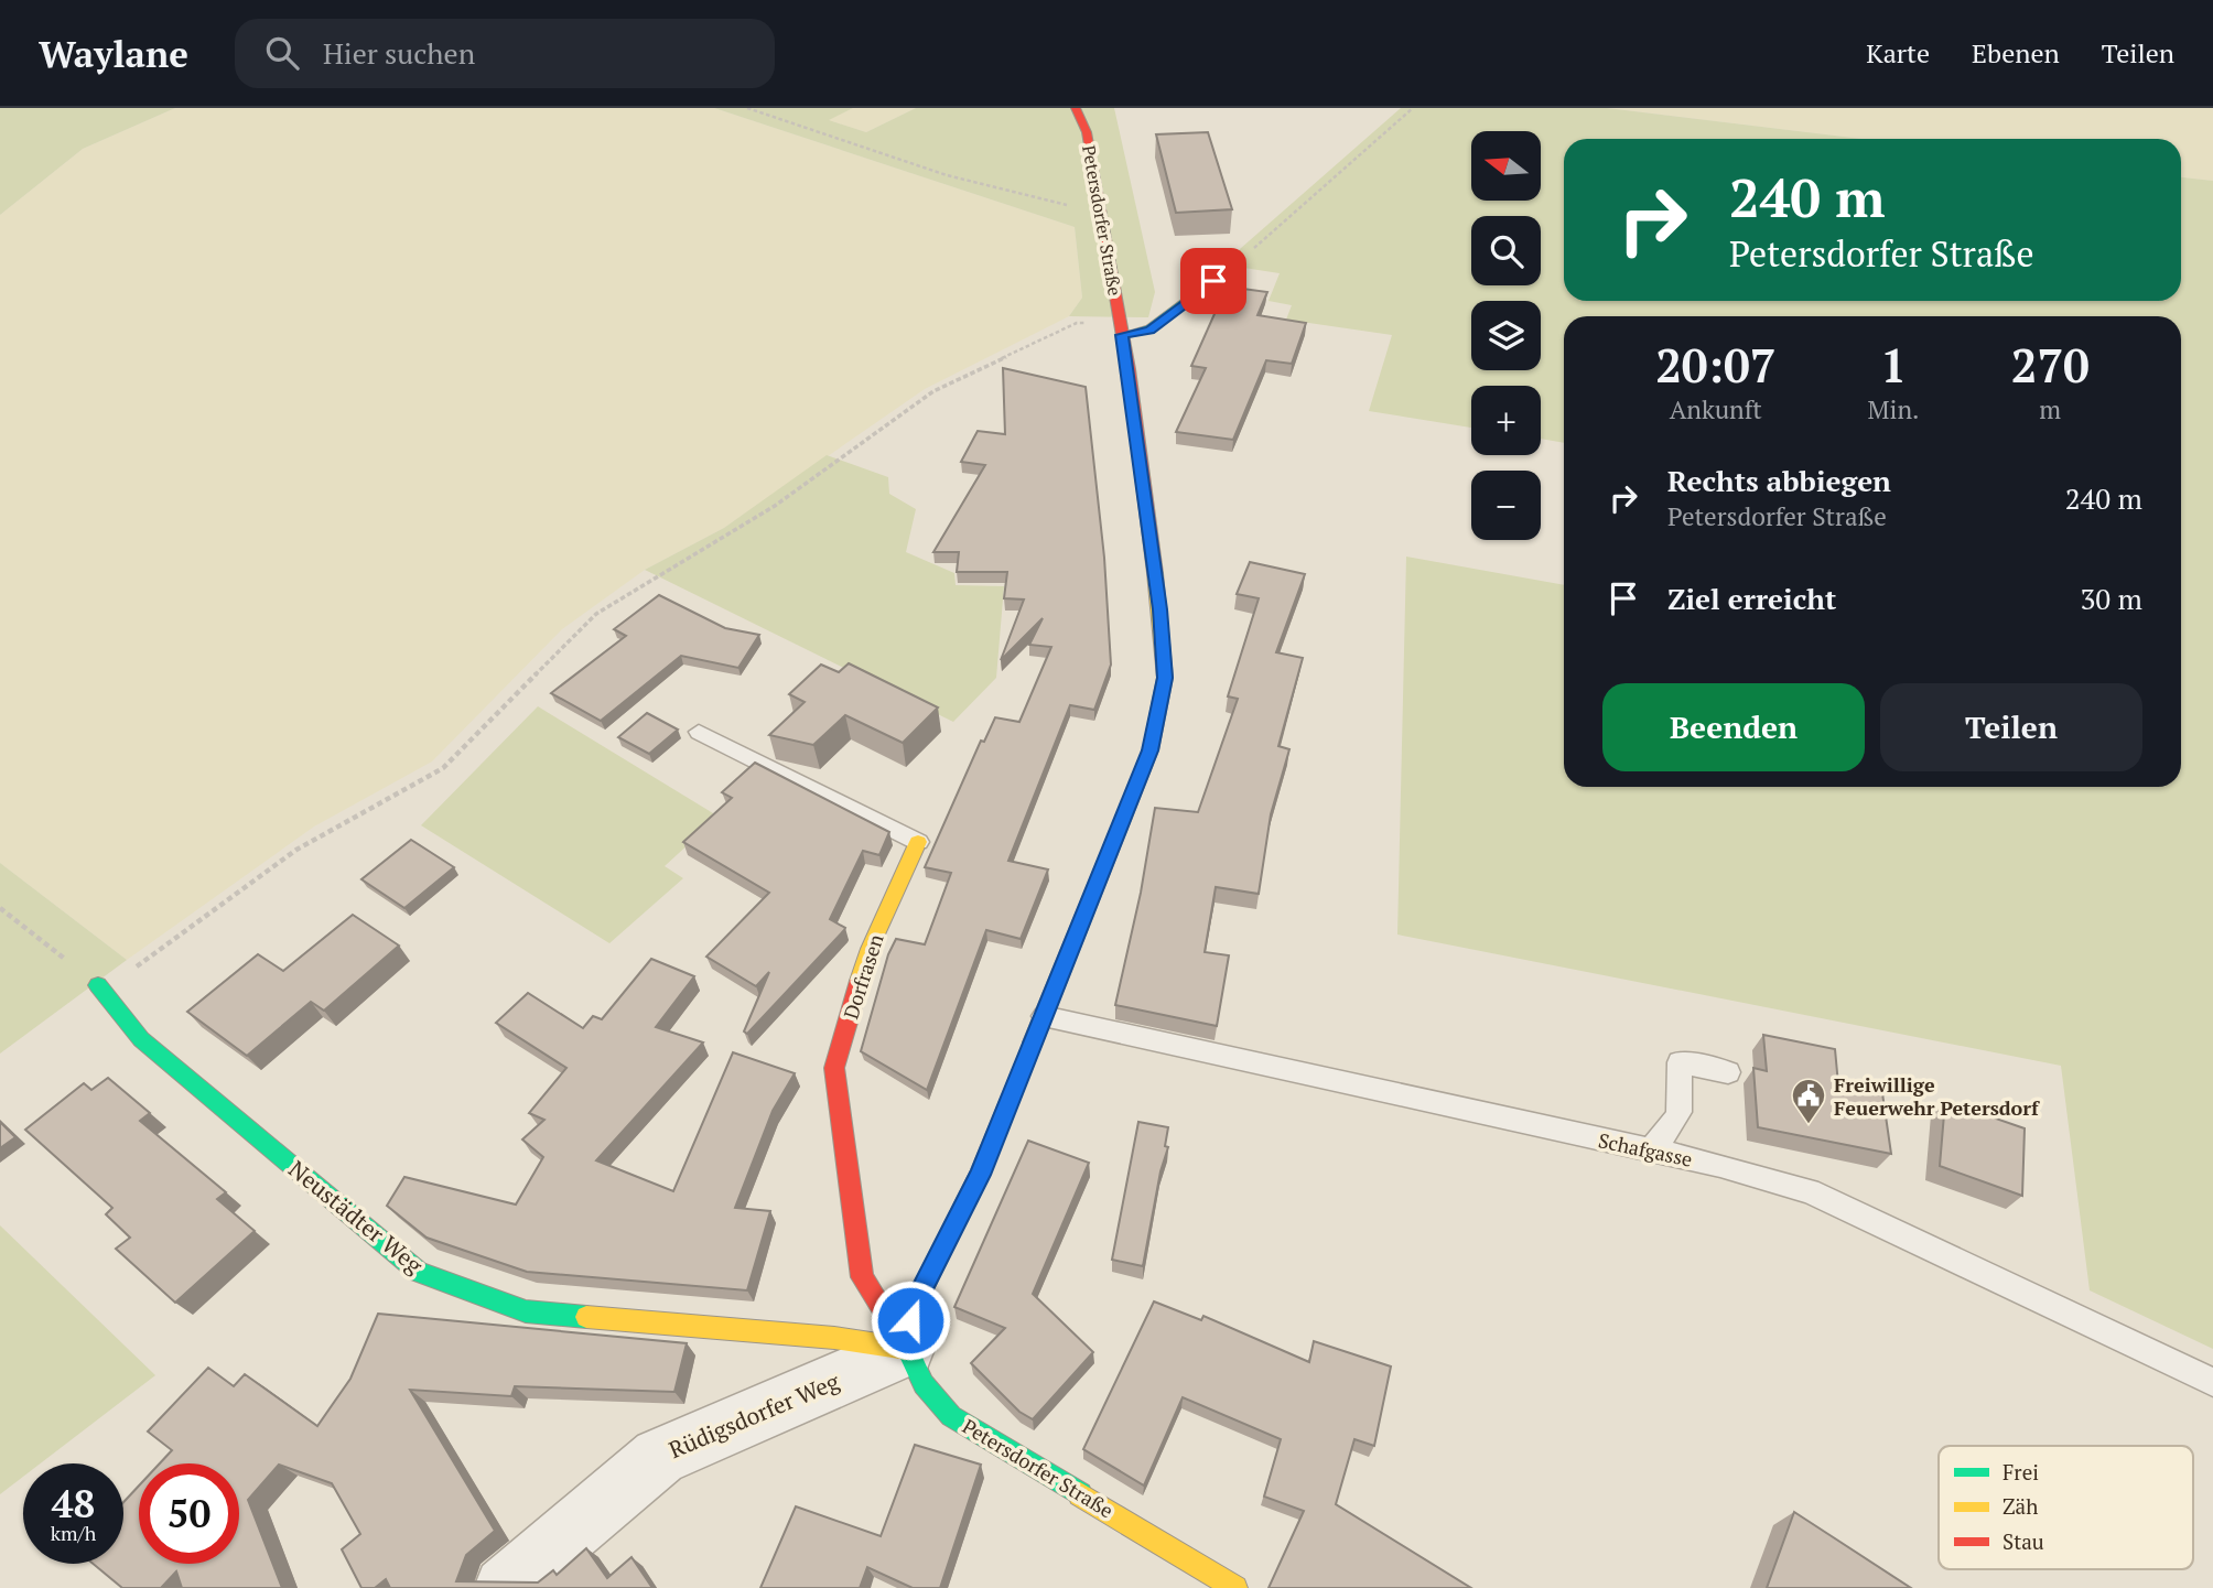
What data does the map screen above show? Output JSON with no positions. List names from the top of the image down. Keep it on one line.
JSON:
{"streets":{"main road":["Petersdorfer Straße","Dorfrasen","Neustädter Weg"],"street":["Rüdigsdorfer Weg"],"lane":["Schafgasse"]},"crossings":[["Petersdorfer Straße","Dorfrasen"],["Petersdorfer Straße","Schafgasse"],["Petersdorfer Straße","Neustädter Weg"],["Petersdorfer Straße","Rüdigsdorfer Weg"],["Dorfrasen","Neustädter Weg"],["Dorfrasen","Rüdigsdorfer Weg"],["Neustädter Weg","Rüdigsdorfer Weg"]],"places":{"public building":["Freiwillige Feuerwehr Petersdorf"]},"legend":["Frei","Zäh","Stau"],"north":"left","page":{"header":"Waylane","search":"Hier suchen","nav":["Karte","Ebenen","Teilen"],"map_buttons":["+","−"],"turn":["240 m","Petersdorfer Straße"],"eta":["20:07","Ankunft","1","Min.","270","m"],"list":[{"name":"Rechts abbiegen","note":"Petersdorfer Straße","value":"240 m"},{"name":"Ziel erreicht","value":"30 m"}],"buttons":["Beenden","Teilen"],"speed":"48 km/h","limit":"50"}}
